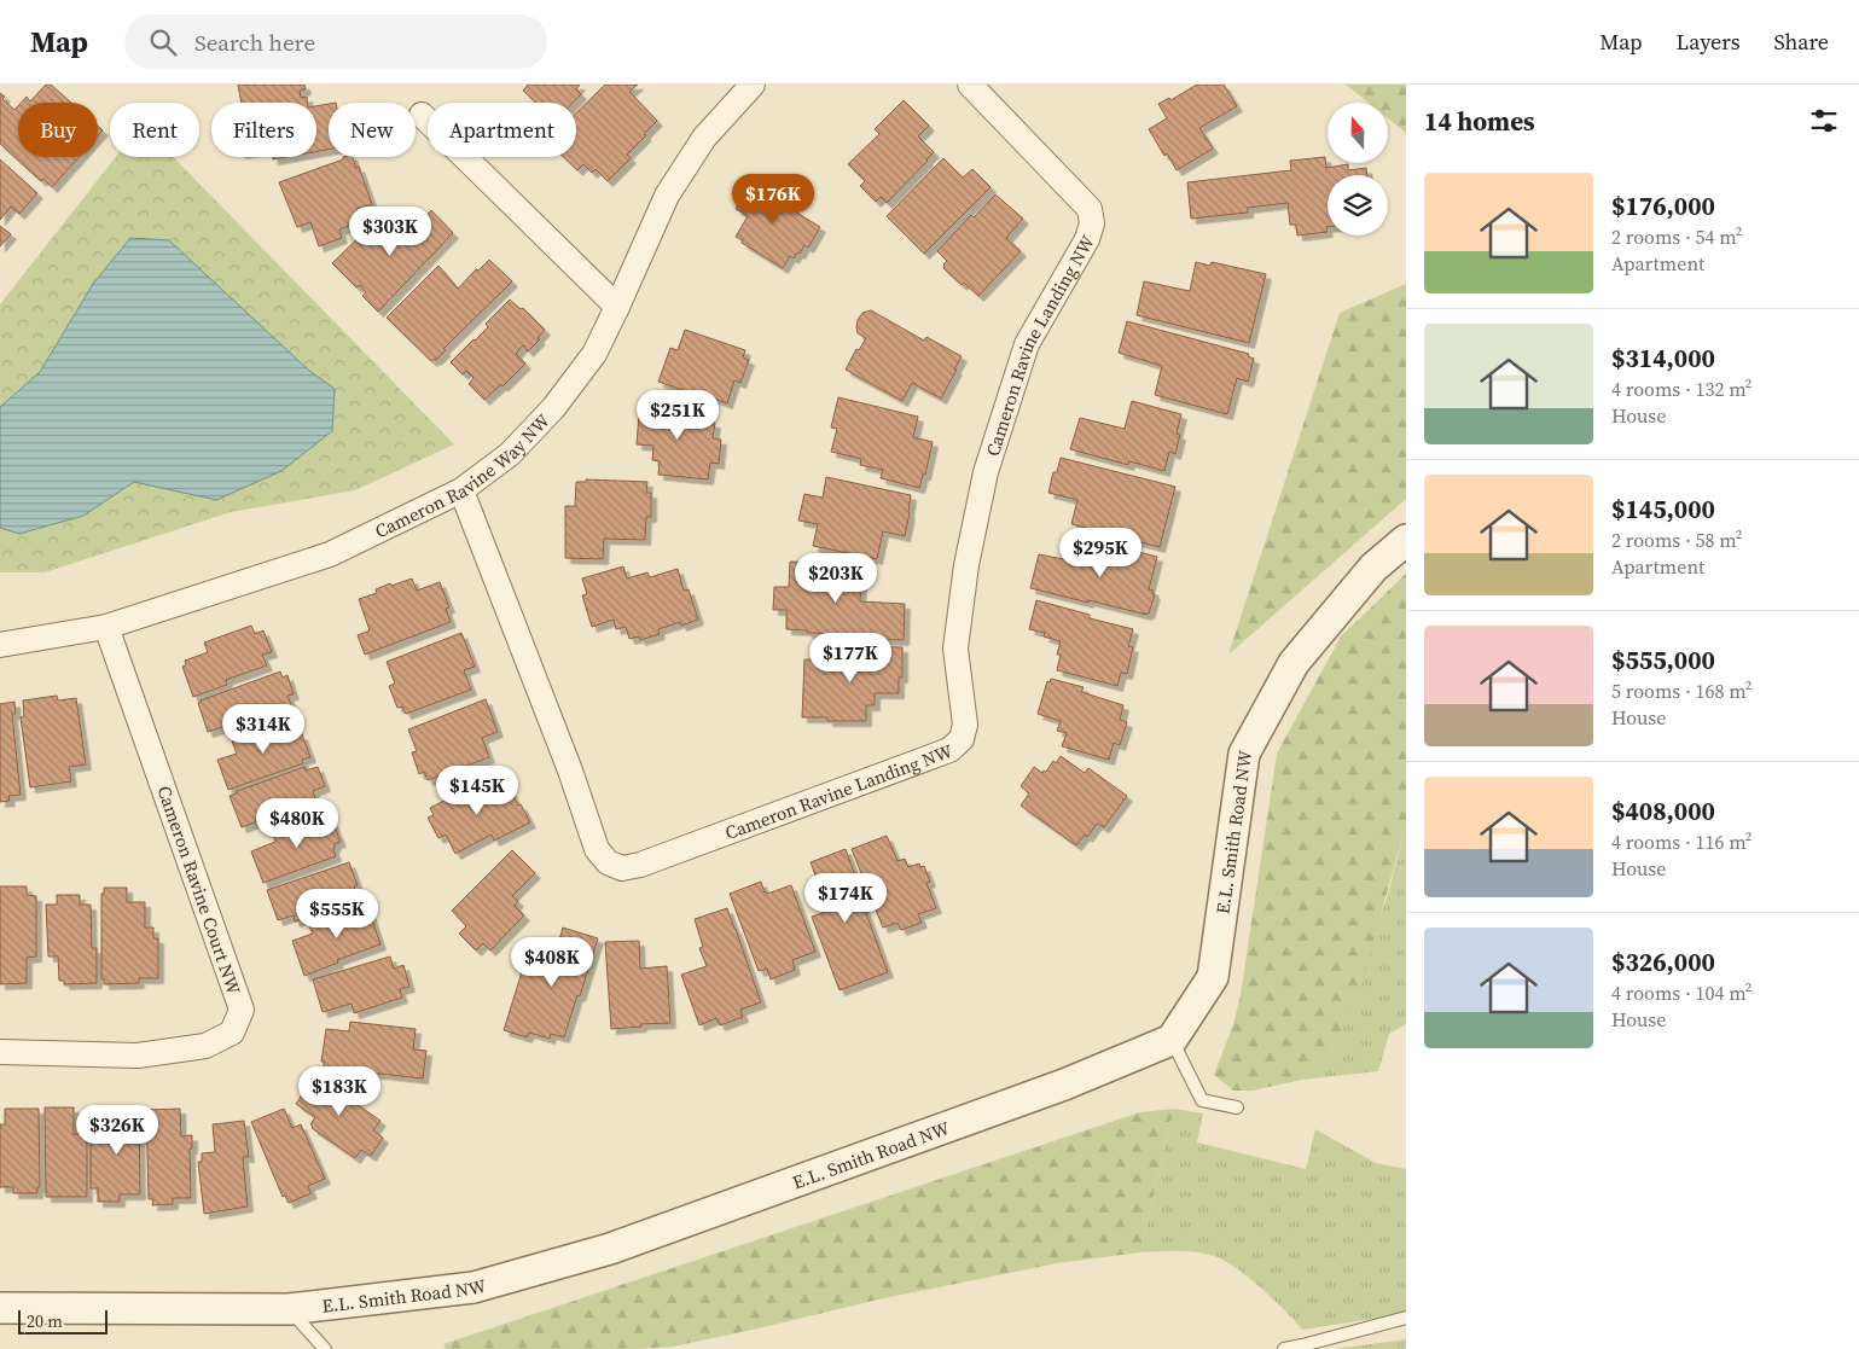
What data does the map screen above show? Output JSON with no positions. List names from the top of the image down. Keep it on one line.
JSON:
{"streets":{"street":["Cameron Ravine Landing NW","Cameron Ravine Way NW","E.L. Smith Road NW","Cameron Ravine Court NW"]},"crossings":[["Cameron Ravine Landing NW","Cameron Ravine Way NW"],["Cameron Ravine Way NW","Cameron Ravine Court NW"]],"scale_bar":"20 m","north":"top","page":{"header":"Map","search":"Search here","nav":["Map","Layers","Share"],"heading":"14 homes","chip":["Buy","Rent","Filters","New","Apartment"],"list":[{"name":"$176,000","note":"2 rooms · 54 m² · Apartment"},{"name":"$314,000","note":"4 rooms · 132 m² · House"},{"name":"$145,000","note":"2 rooms · 58 m² · Apartment"},{"name":"$555,000","note":"5 rooms · 168 m² · House"},{"name":"$408,000","note":"4 rooms · 116 m² · House"},{"name":"$326,000","note":"4 rooms · 104 m² · House"}],"price":["$176K","$303K","$251K","$295K","$203K","$177K","$314K","$145K","$480K","$174K","$555K","$408K","$183K","$326K"],"scale":"20 m"}}
